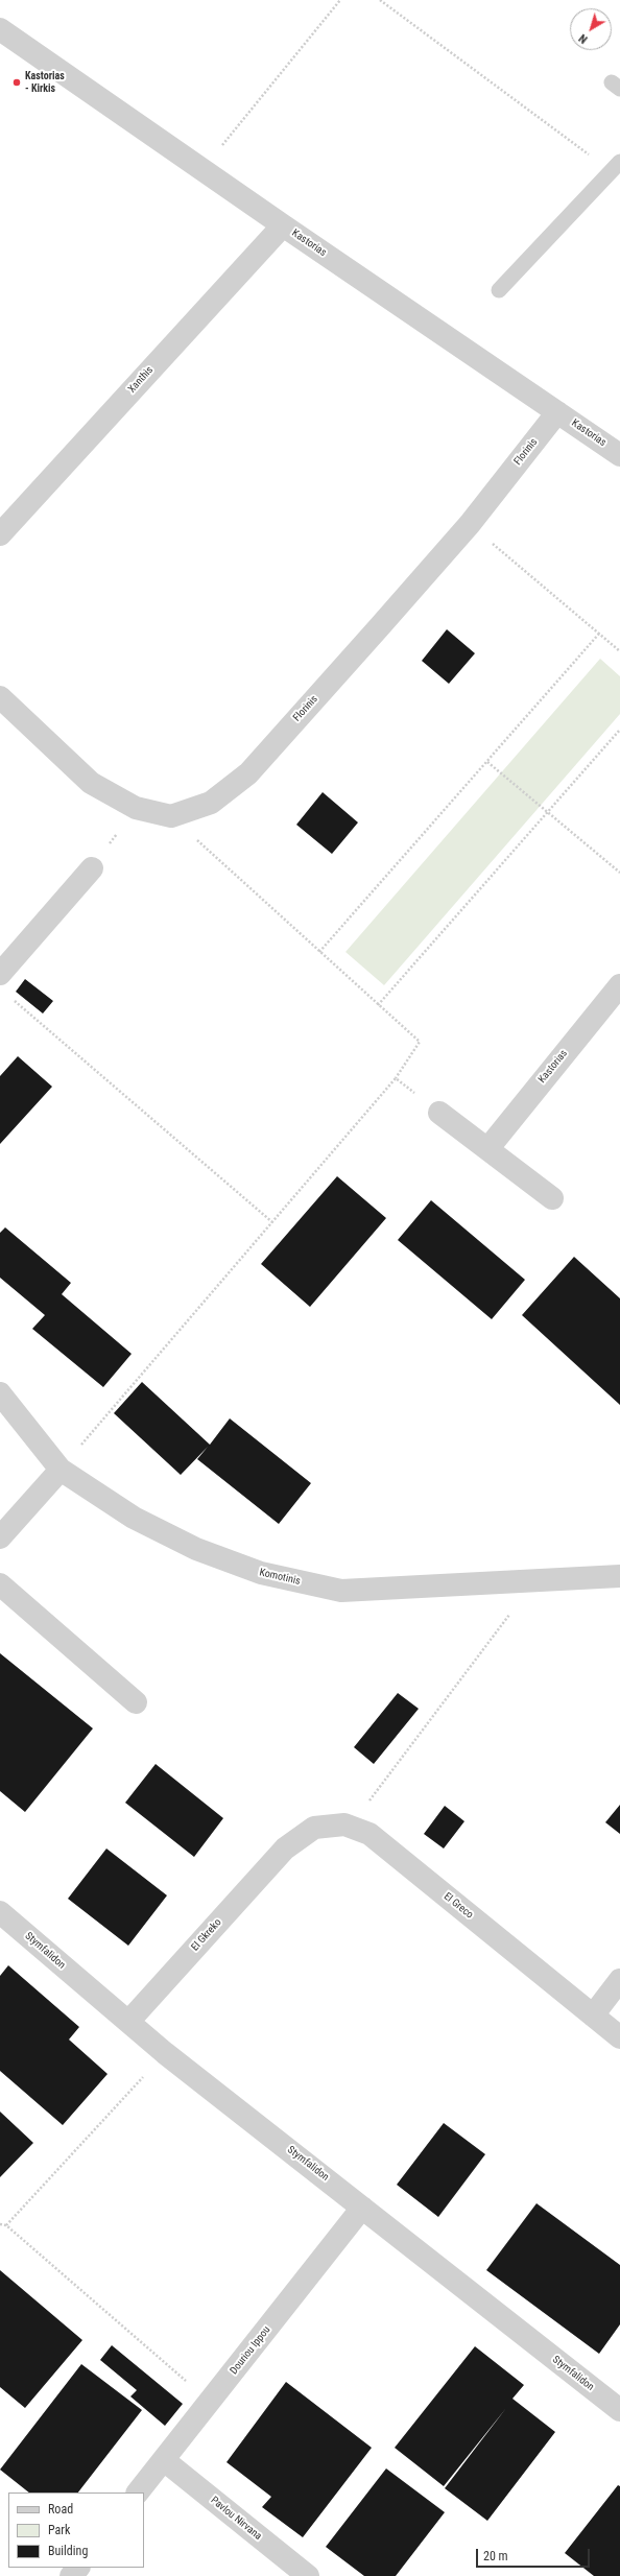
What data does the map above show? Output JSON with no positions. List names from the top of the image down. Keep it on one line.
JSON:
{"streets":{"street":["Kastorias","Xanthis","Florinis","Komotinis","El Greco","El Gkreko","Stymfalidon","Douriou Ippou","Pavlou Nirvana"]},"crossings":[["Kastorias","Xanthis"],["Kastorias","Florinis"],["El Greco","El Gkreko"],["El Gkreko","Stymfalidon"],["Stymfalidon","Douriou Ippou"],["Douriou Ippou","Pavlou Nirvana"]],"places":["Kastorias - Kirkis"],"legend":["Road","Park","Building"],"scale_bar":"20 m","north":"bottom left"}
